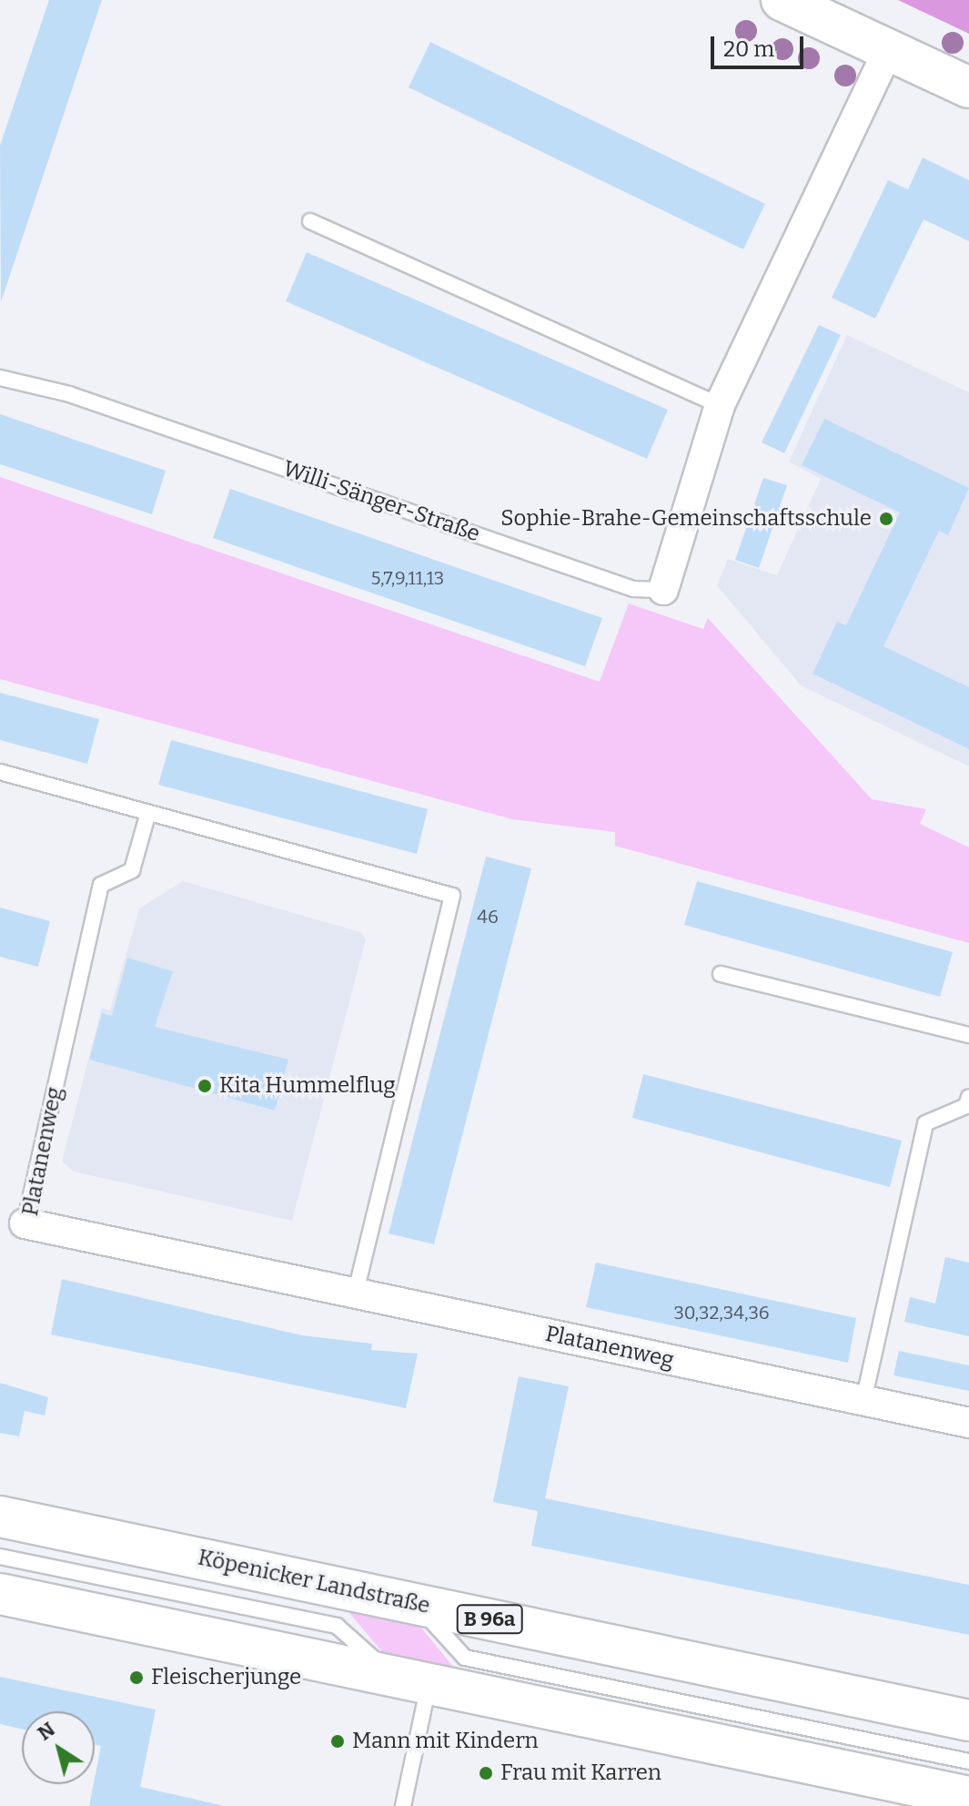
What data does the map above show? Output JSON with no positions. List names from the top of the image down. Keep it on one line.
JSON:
{"streets":{"main road":["Köpenicker Landstraße","B 96a"],"street":["Willi-Sänger-Straße","Platanenweg"]},"places":["Sophie-Brahe-Gemeinschaftsschule","Kita Hummelflug","Fleischerjunge","Mann mit Kindern","Frau mit Karren"],"house_numbers":["5,7,9,11,13","46","30,32,34,36"],"scale_bar":"20 m","north":"top left"}
